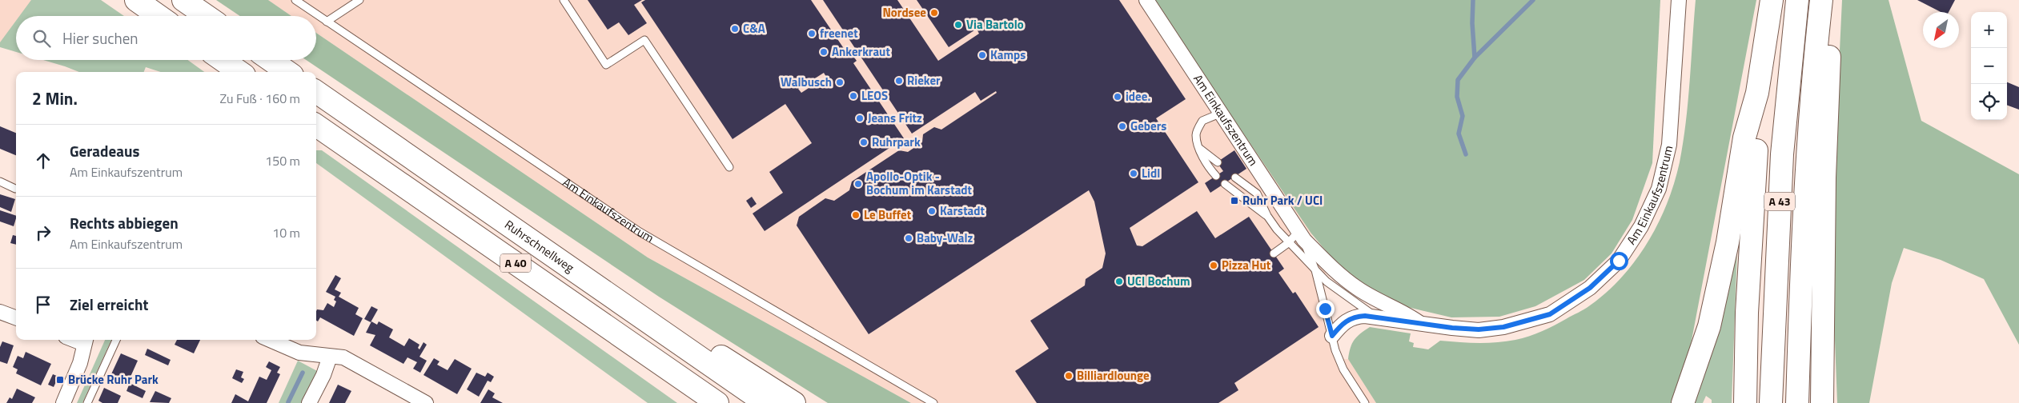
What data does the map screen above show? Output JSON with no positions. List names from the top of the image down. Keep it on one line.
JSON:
{"streets":{"highway":["A 43","Ruhrschnellweg","A 40"],"street":["Am Einkaufszentrum"]},"places":{"other":["Nordsee","Via Bartolo","C&A","freenet","Ankerkraut","Kamps","Rieker","Walbusch","LEOS","idee.","Jeans Fritz","Gebers","Ruhrpark","Lidl","Apollo-Optik - Bochum im Karstadt","Karstadt","Le Buffet","Baby-Walz","Pizza Hut","UCI Bochum","Billiardlounge"],"transit":["Ruhr Park / UCI","Brücke Ruhr Park"]},"north":"bottom left","page":{"map_buttons":["+","−"],"search":"Hier suchen","heading":["2 Min.","Zu Fuß · 160 m"],"list":[["Geradeaus","Am Einkaufszentrum","150 m"],["Rechts abbiegen","Am Einkaufszentrum","10 m"],"Ziel erreicht"]}}
